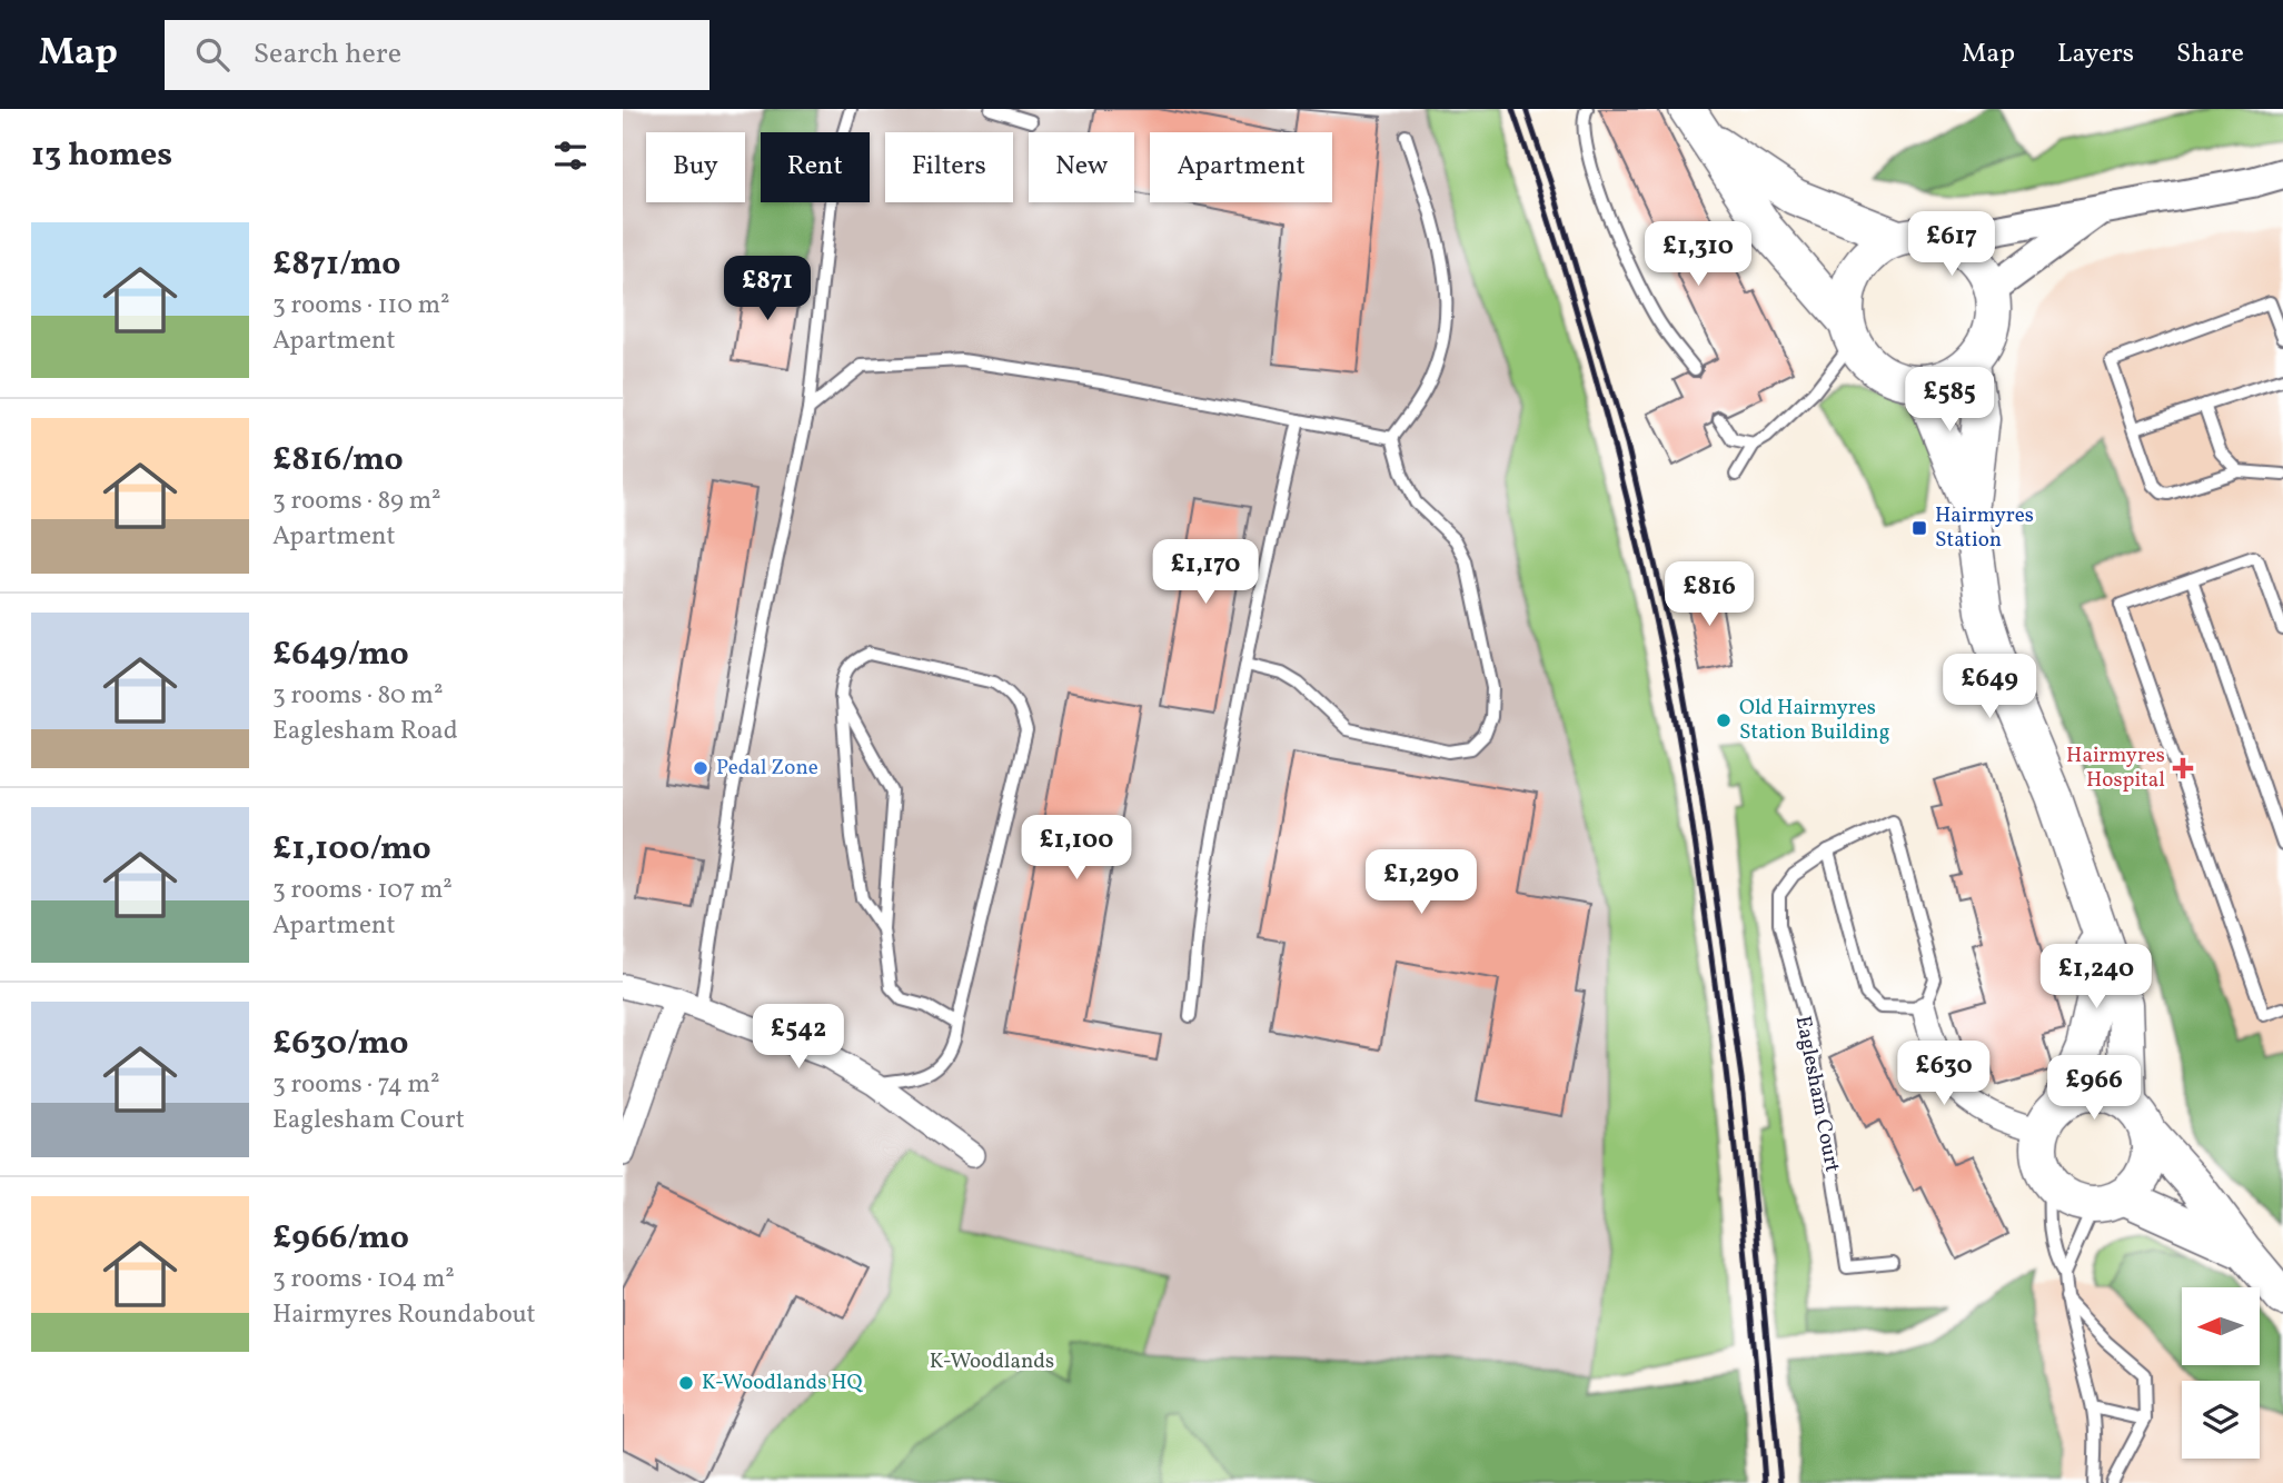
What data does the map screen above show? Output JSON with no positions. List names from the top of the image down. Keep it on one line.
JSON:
{"streets":{"lane":["Eaglesham Court"]},"parks":["K-Woodlands"],"places":{"transit":["Hairmyres Station"],"other":["Old Hairmyres Station Building","Pedal Zone","K-Woodlands HQ"],"health":["Hairmyres Hospital"]},"north":"left","page":{"header":"Map","search":"Search here","nav":["Map","Layers","Share"],"heading":"13 homes","chip":["Buy","Rent","Filters","New","Apartment"],"list":[{"name":"£871/mo","note":"3 rooms · 110 m² · Apartment"},{"name":"£816/mo","note":"3 rooms · 89 m² · Apartment"},{"name":"£649/mo","note":"3 rooms · 80 m² · Eaglesham Road"},{"name":"£1,100/mo","note":"3 rooms · 107 m² · Apartment"},{"name":"£630/mo","note":"3 rooms · 74 m² · Eaglesham Court"},{"name":"£966/mo","note":"3 rooms · 104 m² · Hairmyres Roundabout"}],"price":["£617","£1,310","£871","£585","£1,170","£816","£649","£1,100","£1,290","£1,240","£542","£630","£966"]}}
